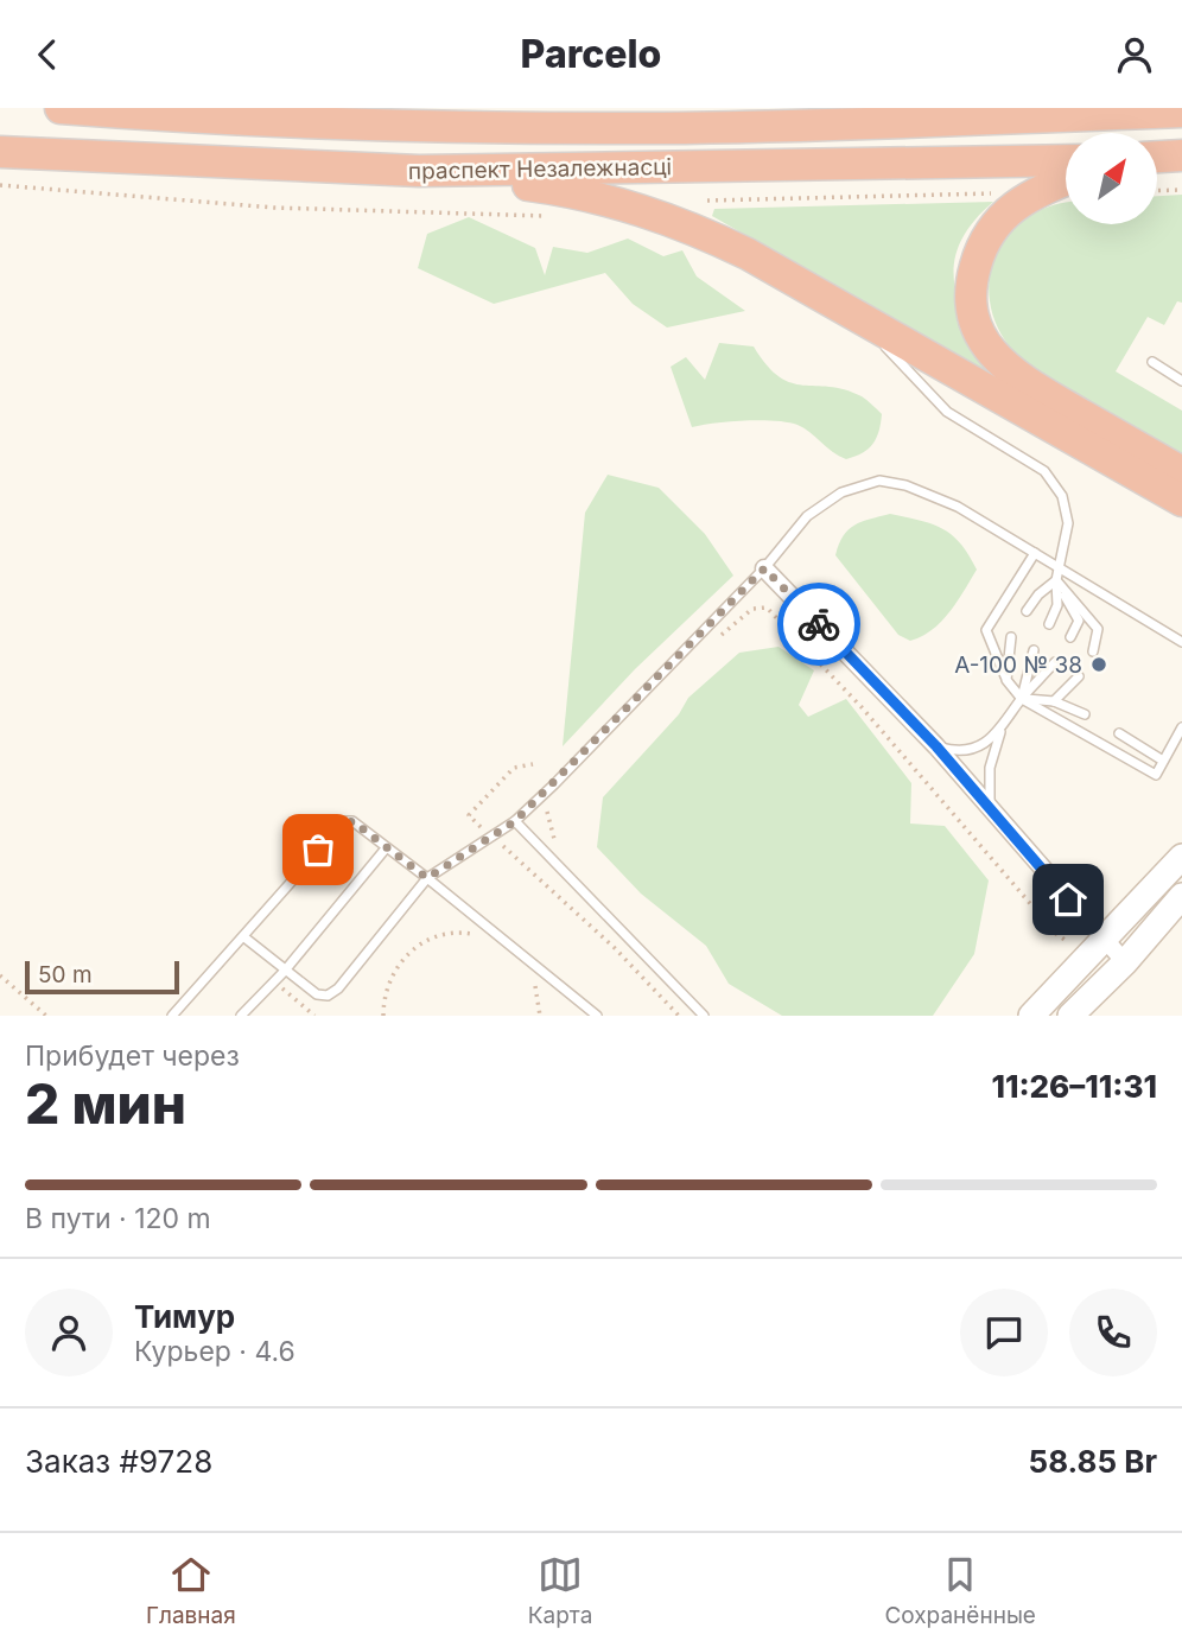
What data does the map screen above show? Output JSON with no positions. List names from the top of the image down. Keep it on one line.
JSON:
{"streets":{"highway":["праспект Незалежнасці"]},"places":["А-100 № 38"],"scale_bar":"50 m","north":"top right","page":{"header":"Parcelo","scale":"50 m","heading":["2 мин","Прибудет через","11:26–11:31"],"panel":["Тимур","Курьер · 4.6","Заказ #9728","58.85 Br"],"bar":"В пути · 120 m","tabs":["Главная","Карта","Сохранённые"]}}
